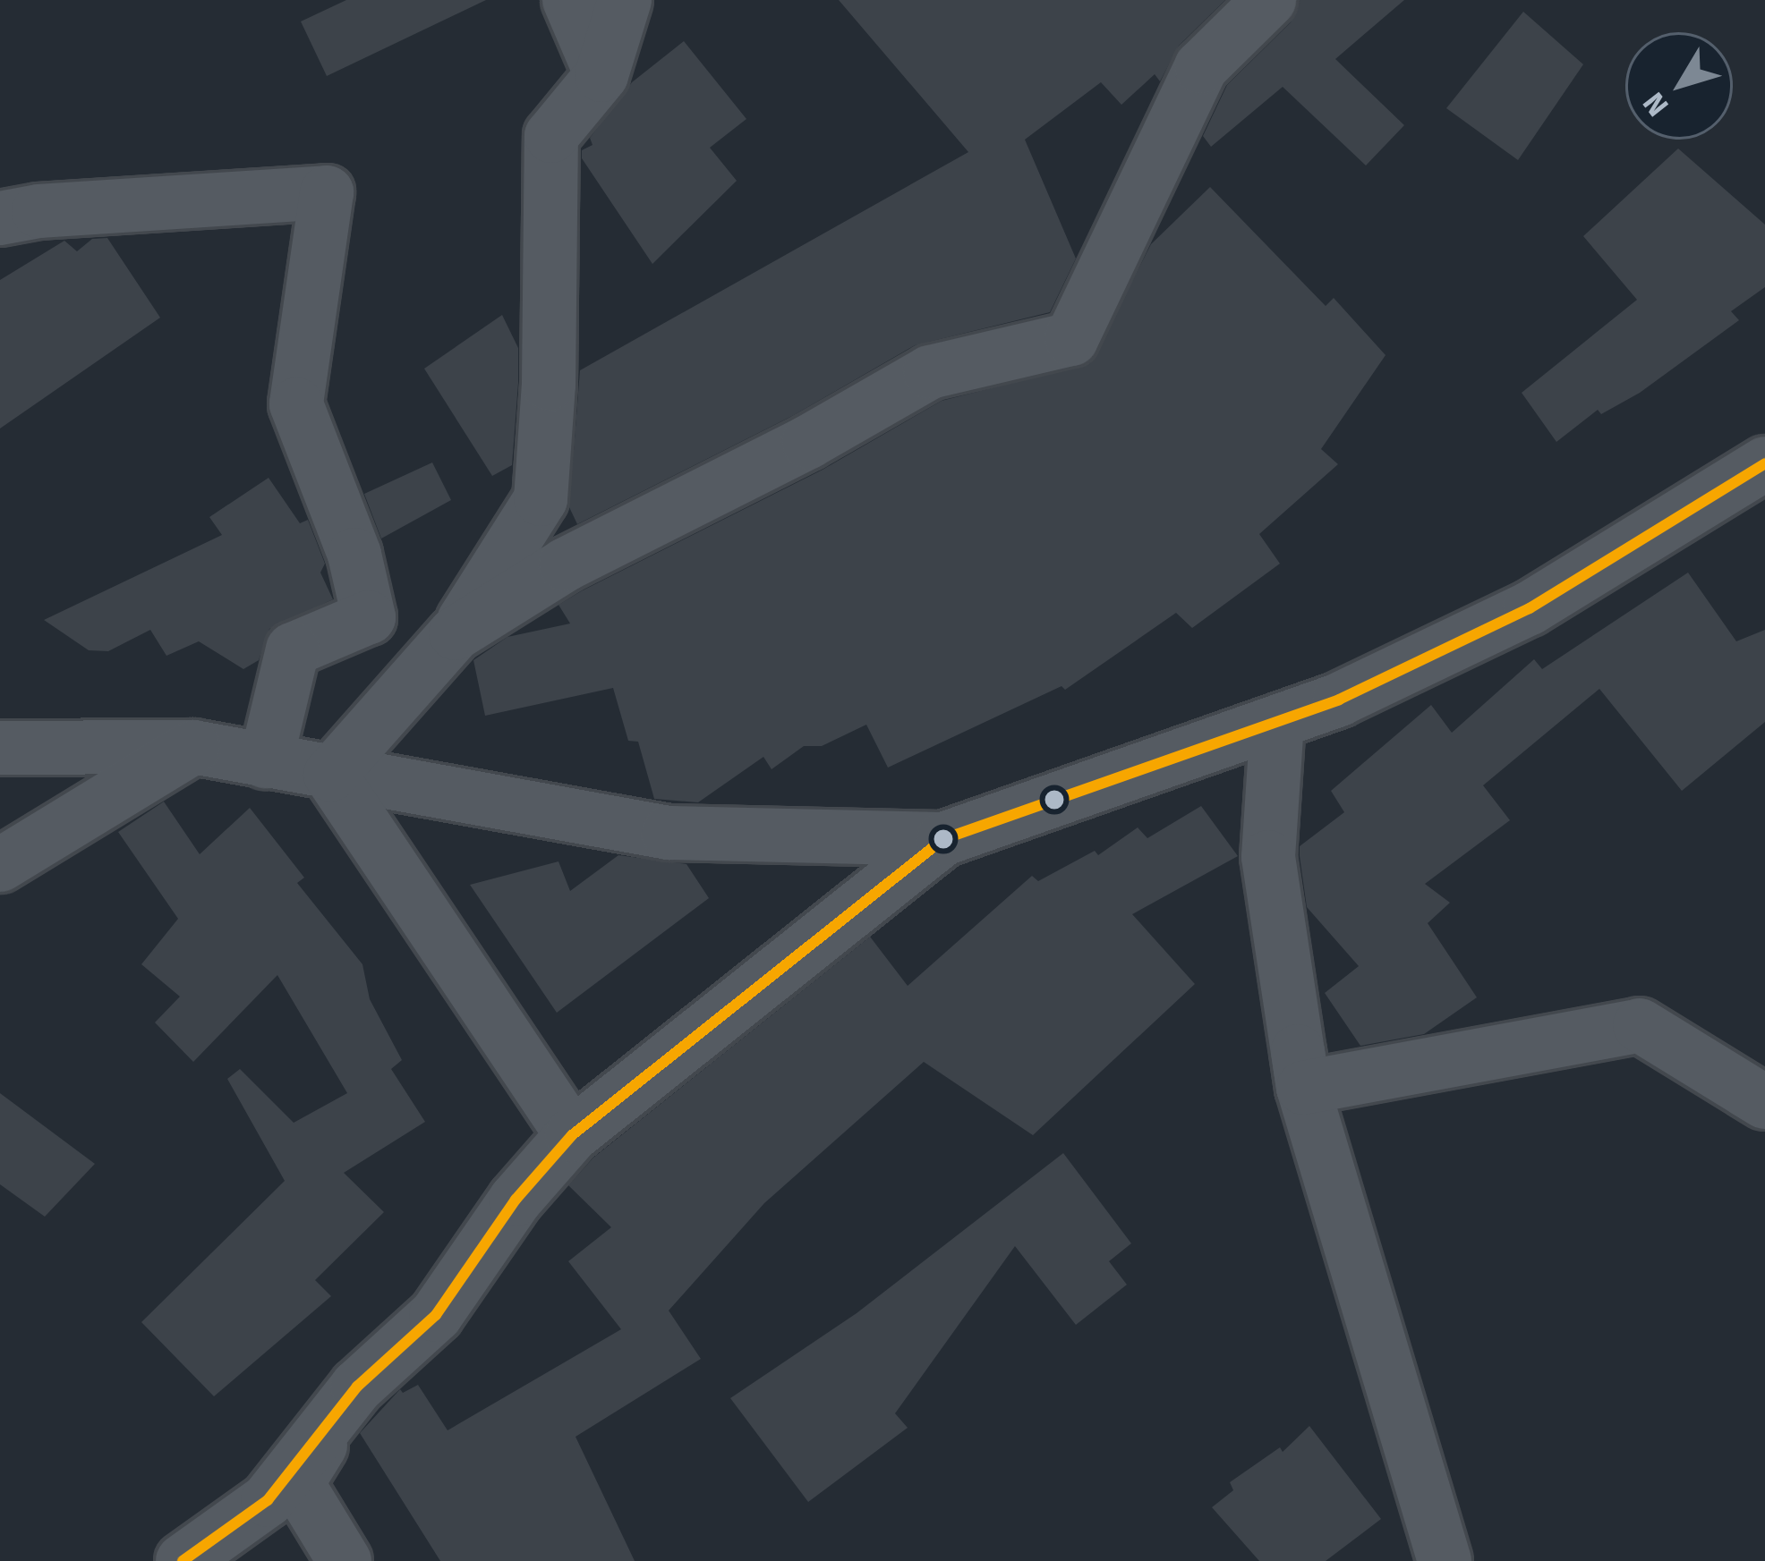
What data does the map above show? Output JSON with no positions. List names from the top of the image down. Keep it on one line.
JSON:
{"north":"bottom left"}
